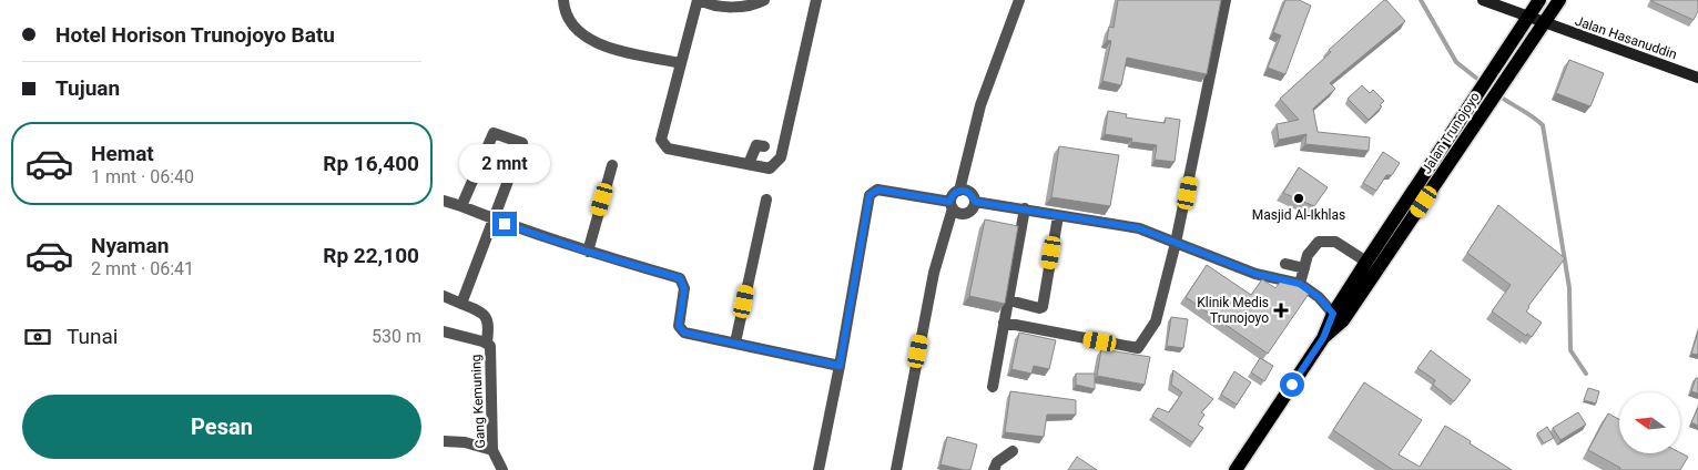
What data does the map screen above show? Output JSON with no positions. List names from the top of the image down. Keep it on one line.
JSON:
{"streets":{"main road":["Jalan Hasanuddin","Jalan Trunojoyo"],"street":["Gang Kemuning"]},"crossings":[["Jalan Hasanuddin","Jalan Trunojoyo"]],"places":{"other":["Masjid Al-Ikhlas"],"health":["Klinik Medis Trunojoyo"]},"north":"left","page":{"banner":["Hotel Horison Trunojoyo Batu","Tujuan"],"list":[{"name":"Hemat","note":"1 mnt · 06:40","value":"Rp 16,400"},{"name":"Nyaman","note":"2 mnt · 06:41","value":"Rp 22,100"}],"bubble":"2 mnt","pay":["Tunai","530 m"],"buttons":"Pesan"}}
